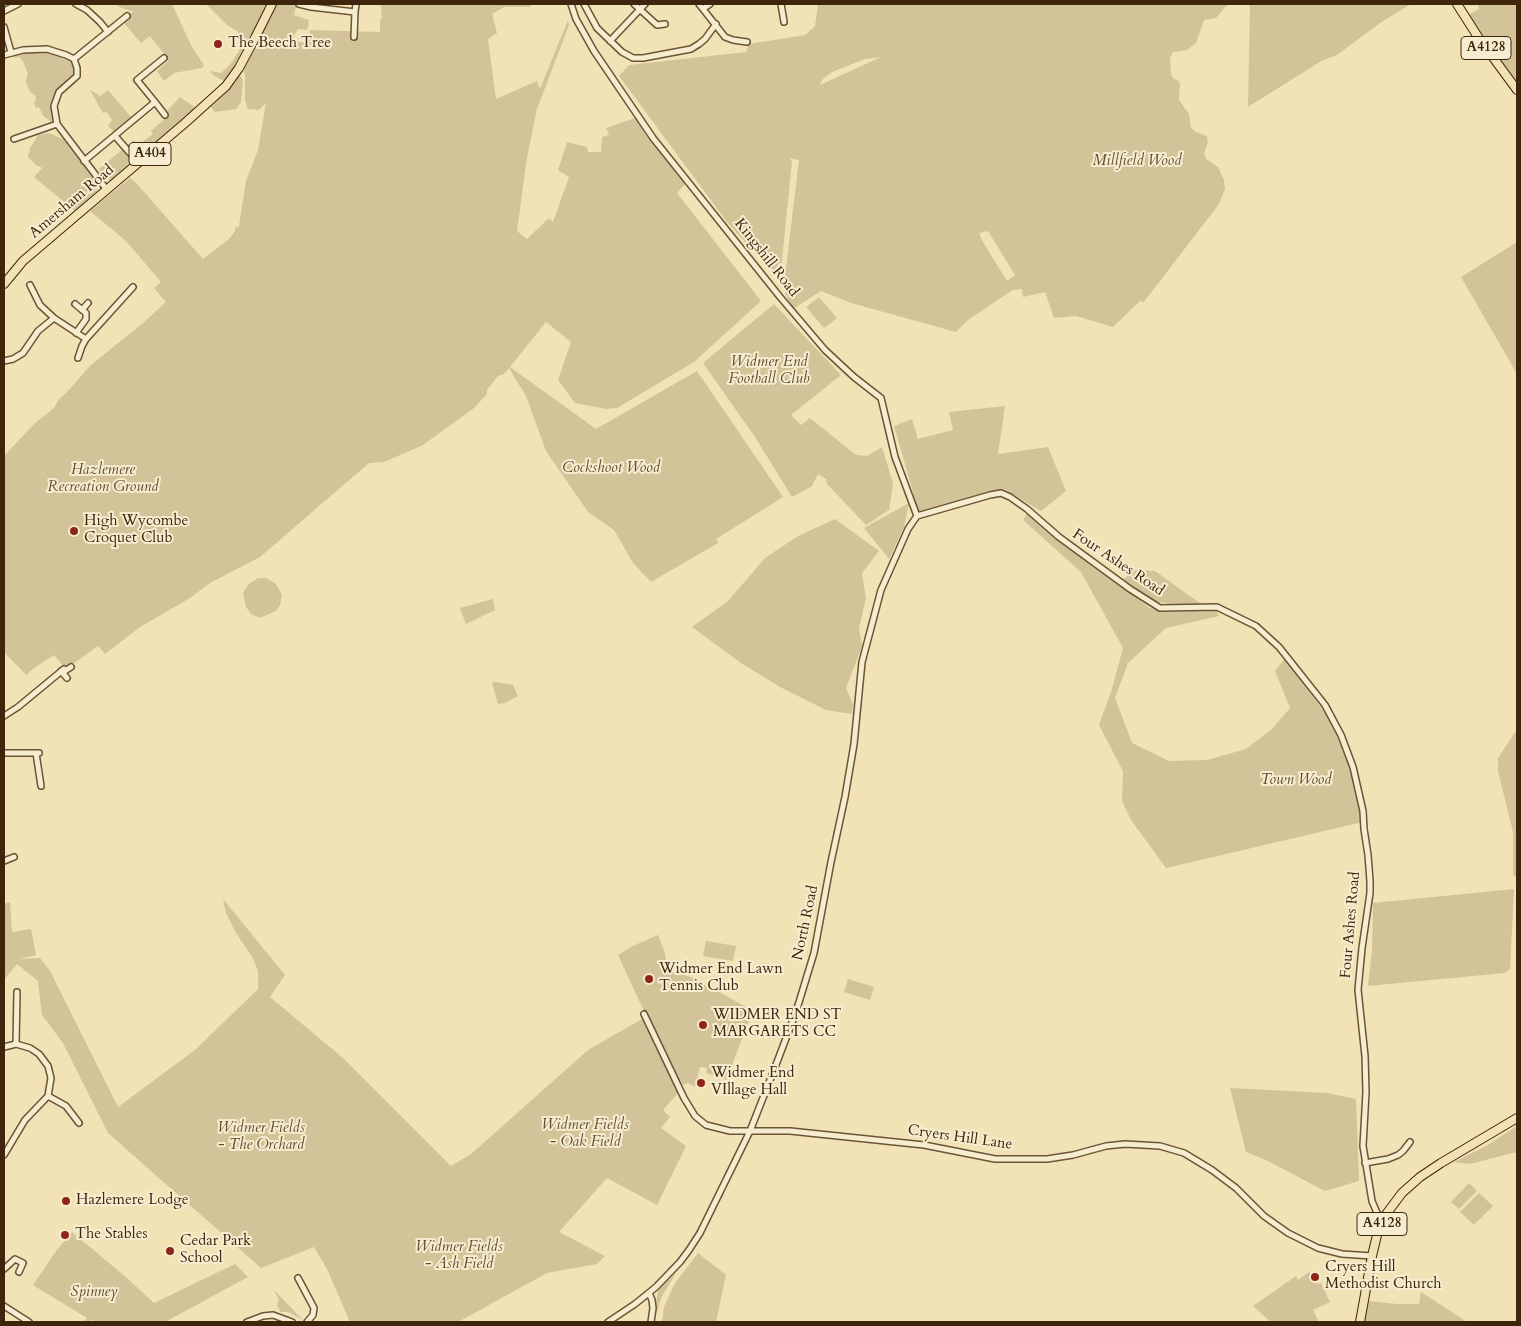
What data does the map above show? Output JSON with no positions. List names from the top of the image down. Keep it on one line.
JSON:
{"streets":{"main road":["A4128","A404","Amersham Road"],"street":["Kingshill Road","Four Ashes Road","North Road","Cryers Hill Lane"]},"crossings":[["A4128","Four Ashes Road"],["A4128","Cryers Hill Lane"],["Kingshill Road","Four Ashes Road"],["Kingshill Road","North Road"],["Four Ashes Road","North Road"],["North Road","Cryers Hill Lane"]],"parks":["Millfield Wood","Widmer End Football Club","Cockshoot Wood","Hazlemere Recreation Ground","Town Wood","Widmer Fields - Oak Field","Widmer Fields - The Orchard","Widmer Fields - Ash Field","Spinney"],"places":["The Beech Tree","High Wycombe Croquet Club","Widmer End Lawn Tennis Club","WIDMER END ST MARGARETS CC","Widmer End VIllage Hall","Hazlemere Lodge","The Stables","Cedar Park School","Cryers Hill Methodist Church"]}
